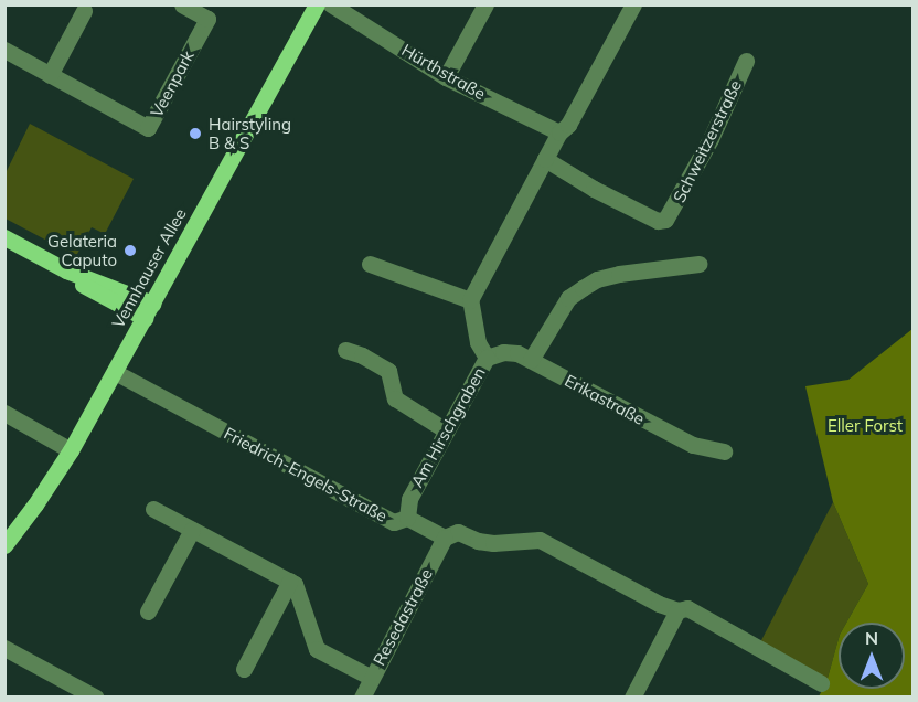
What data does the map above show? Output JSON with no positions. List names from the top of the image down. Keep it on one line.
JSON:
{"streets":{"main road":["Vennhauser Allee"],"street":["Hürthstraße","Veenpark","Schweitzerstraße","Erikastraße","Am Hirschgraben","Friedrich-Engels-Straße","Resedastraße"]},"crossings":[["Vennhauser Allee","Friedrich-Engels-Straße"],["Erikastraße","Am Hirschgraben"],["Am Hirschgraben","Friedrich-Engels-Straße"],["Friedrich-Engels-Straße","Resedastraße"]],"parks":["Eller Forst"],"places":["Hairstyling B & S","Gelateria Caputo"],"north":"top"}
